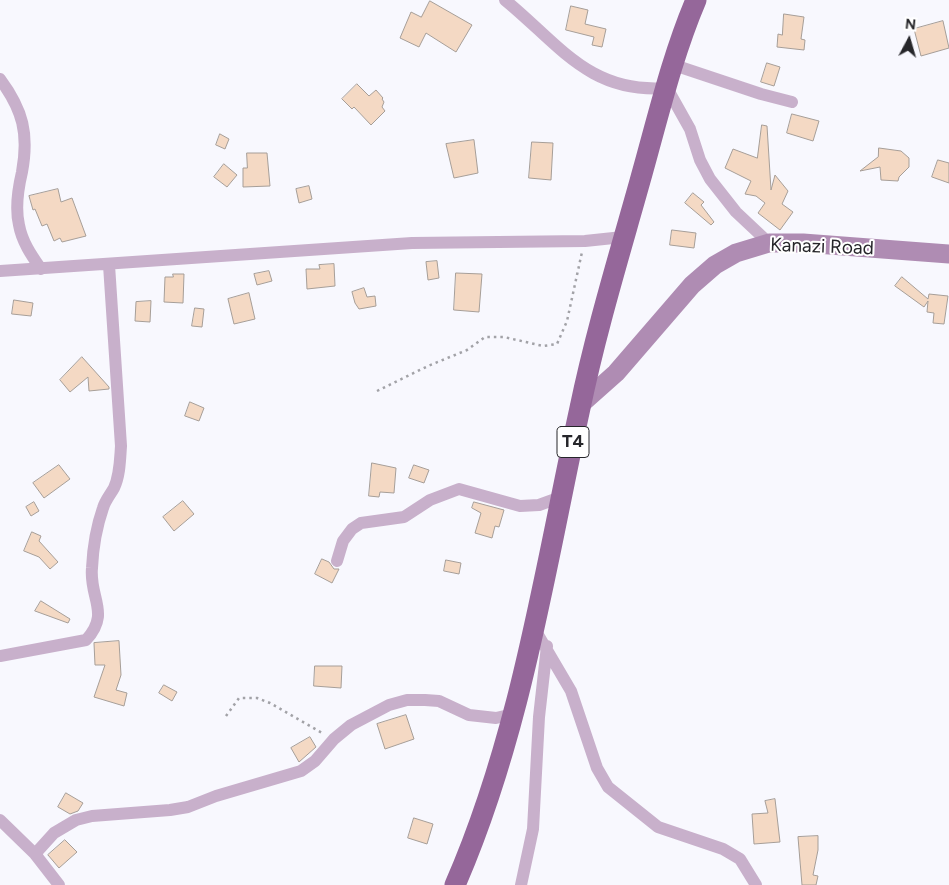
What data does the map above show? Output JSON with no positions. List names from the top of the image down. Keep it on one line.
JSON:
{"streets":{"highway":["T4"],"main road":["Kanazi Road"]},"crossings":[["Kanazi Road","T4"]],"north":"top"}
